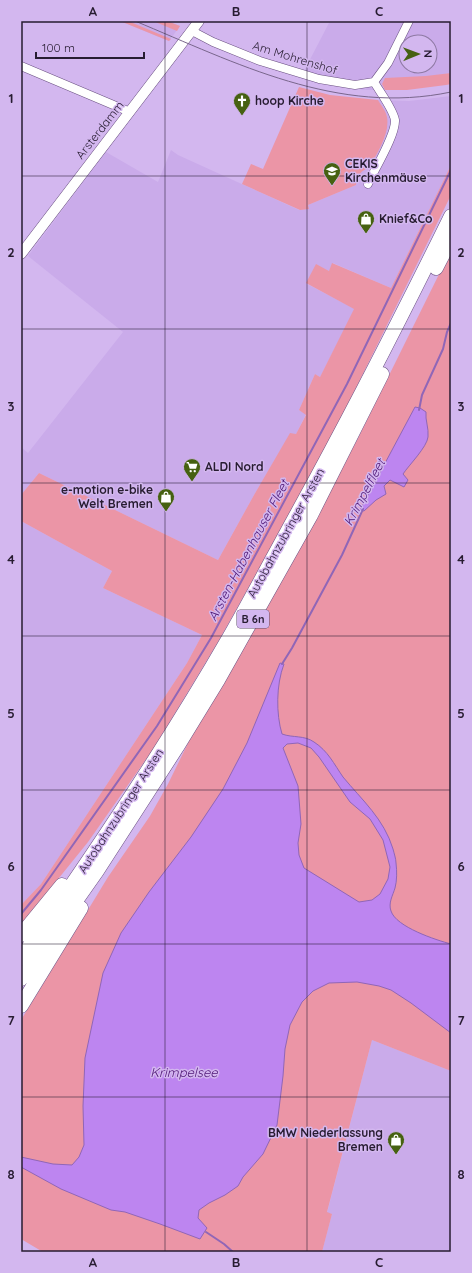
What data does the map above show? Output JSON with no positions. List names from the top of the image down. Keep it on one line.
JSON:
{"streets":{"highway":["Autobahnzubringer Arsten","B 6n"],"street":["Am Mohrenshof","Arsterdamm"]},"crossings":[["Am Mohrenshof","Arsterdamm"]],"water":["Krimpelfleet","Arsten-Habenhauser Fleet","Krimpelsee"],"places":{"church":["hoop Kirche"],"school or university":["CEKIS Kirchenmäuse"],"shop":["Knief&Co","e-motion e-bike Welt Bremen","BMW Niederlassung Bremen"],"supermarket":["ALDI Nord"]},"scale_bar":"100 m","north":"right","grid":{"columns":["A","B","C"],"rows":["1","2","3","4","5","6","7","8"]}}
